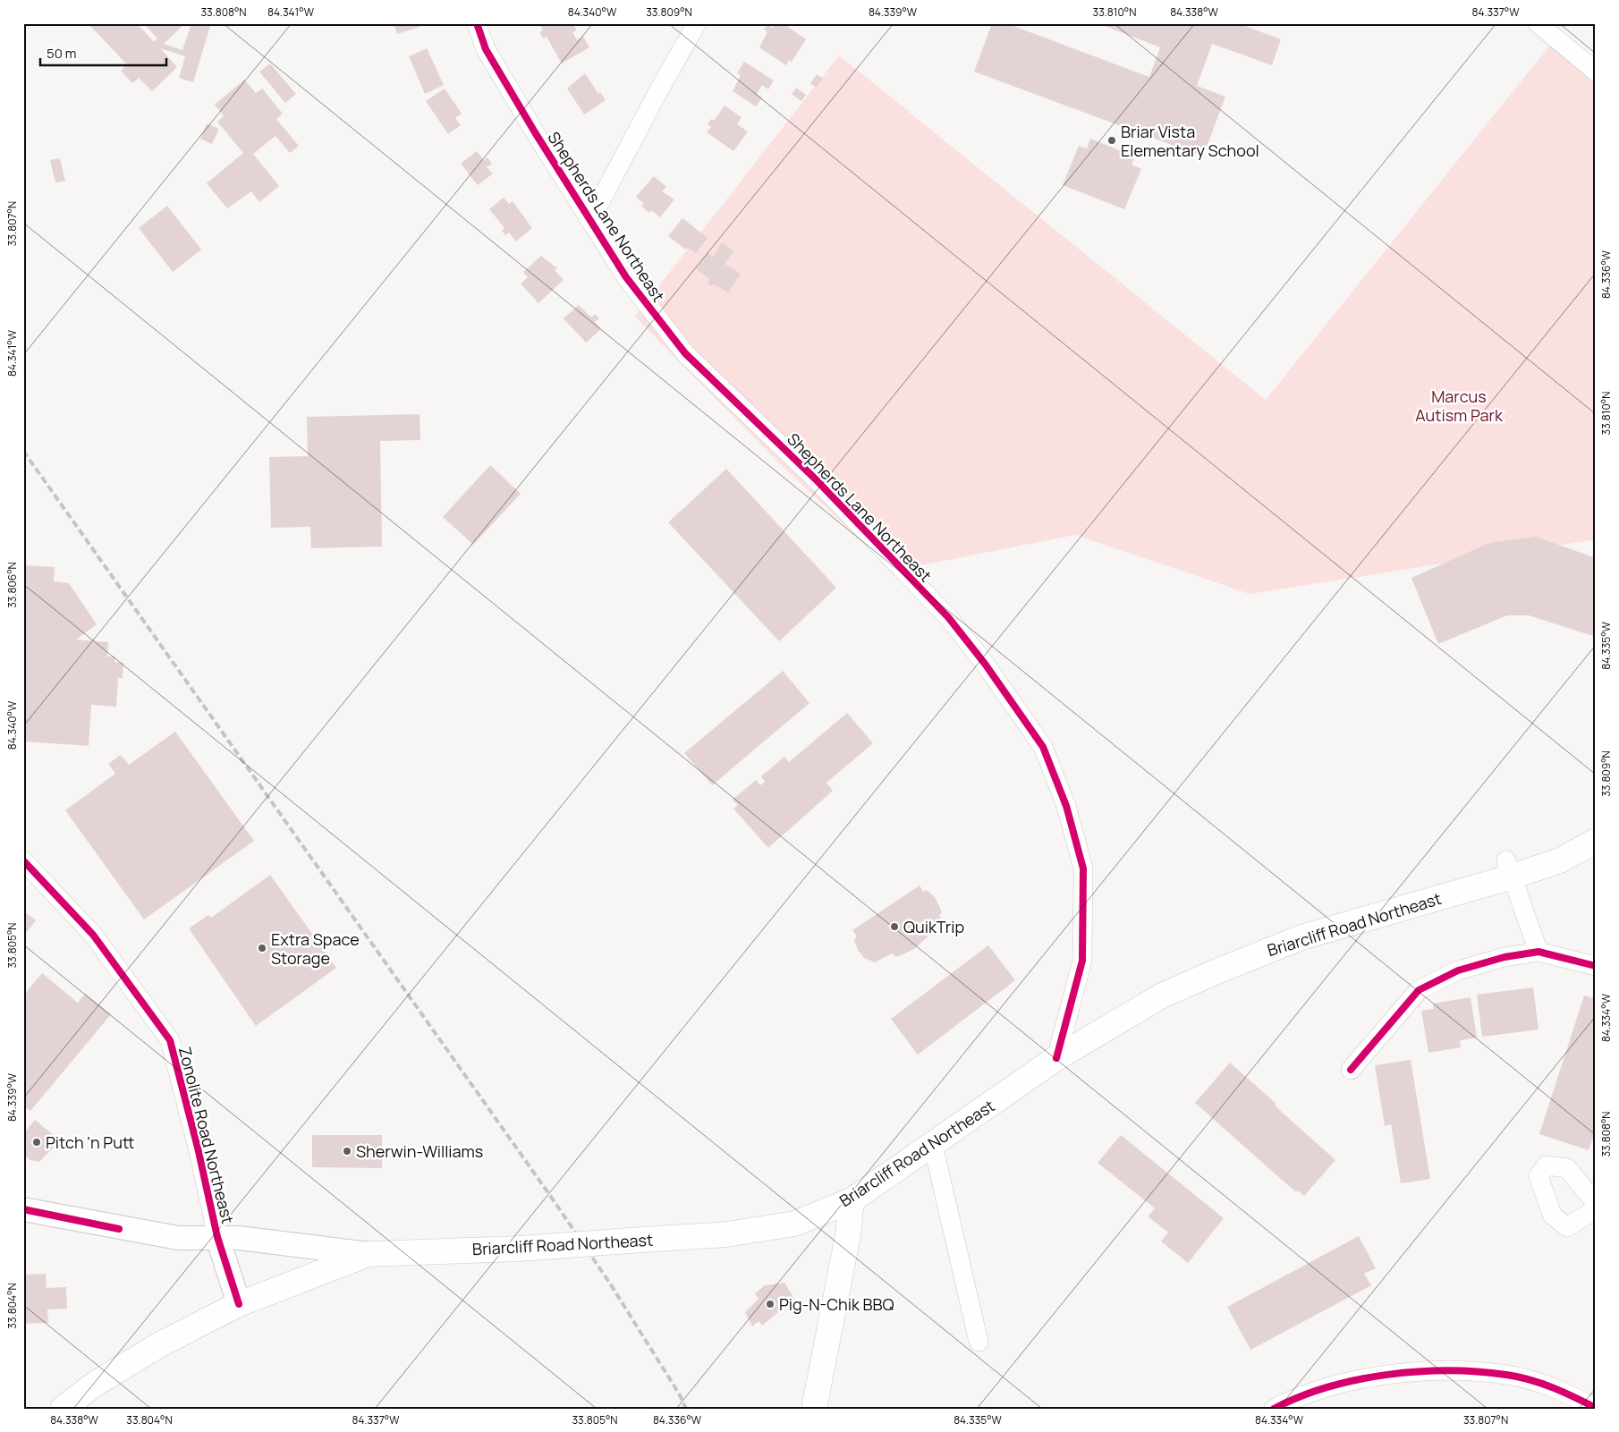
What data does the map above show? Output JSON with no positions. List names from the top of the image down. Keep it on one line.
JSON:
{"streets":{"main road":["Briarcliff Road Northeast"],"street":["Shepherds Lane Northeast","Zonolite Road Northeast"]},"crossings":[["Shepherds Lane Northeast","Briarcliff Road Northeast"],["Briarcliff Road Northeast","Zonolite Road Northeast"]],"parks":["Marcus Autism Park"],"places":["Briar Vista Elementary School","QuikTrip","Extra Space Storage","Pitch 'n Putt","Sherwin-Williams","Pig-N-Chik BBQ"],"scale_bar":"50 m","coordinates":["33.808°N","84.341°W","84.340°W","33.809°N","84.339°W","33.810°N","84.338°W","84.337°W","33.807°N","84.336°W","33.806°N","84.335°W","33.805°N","84.334°W","33.804°N"]}
